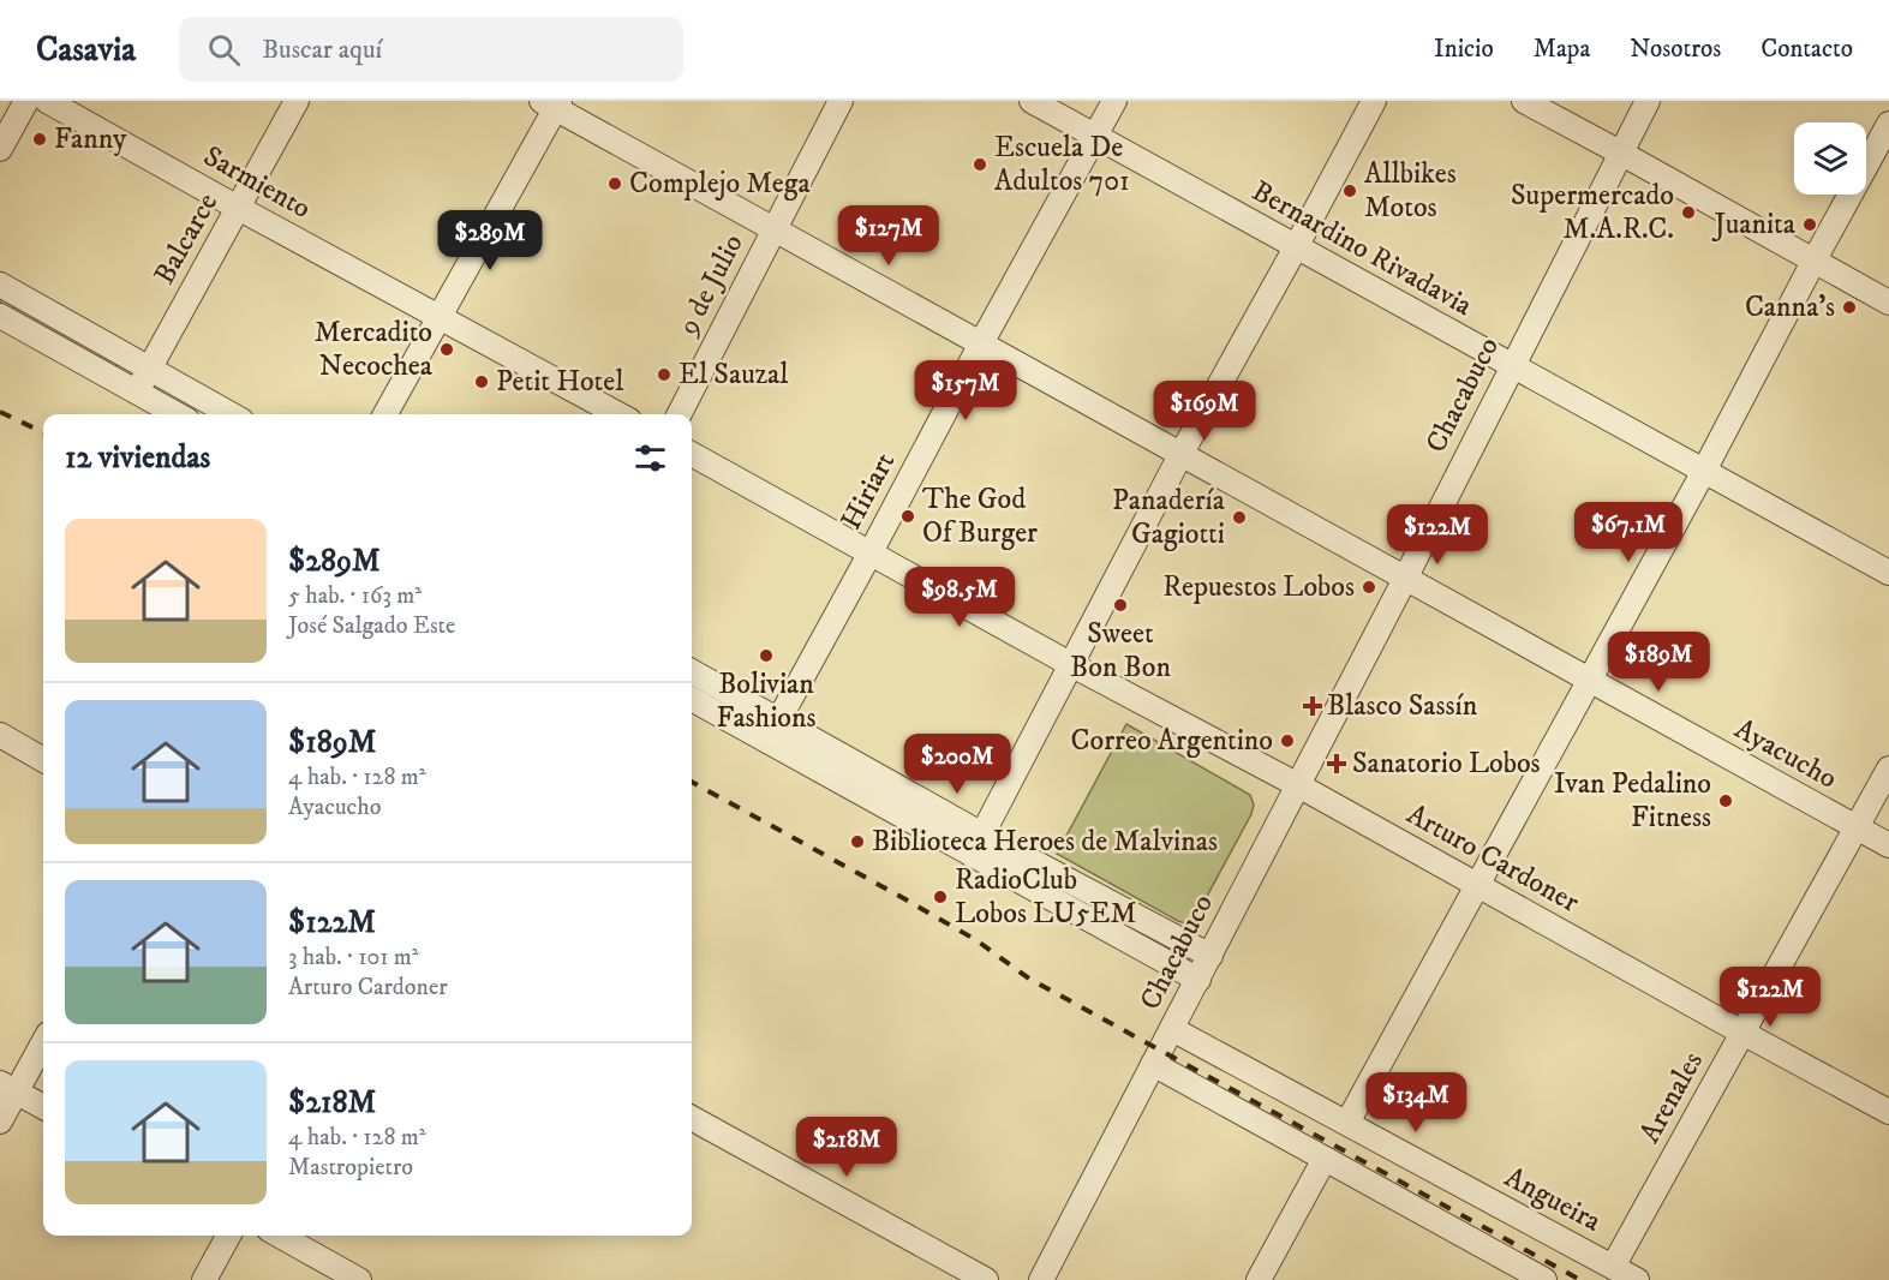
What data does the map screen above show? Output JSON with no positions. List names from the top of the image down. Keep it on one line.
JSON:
{"streets":{"street":["Sarmiento","Balcarce","Bernardino Rivadavia","9 de Julio","Chacabuco","Hiriart","Ayacucho","Arturo Cardoner","Arenales","Angueira"]},"crossings":[["Sarmiento","Balcarce"],["Bernardino Rivadavia","Chacabuco"],["Bernardino Rivadavia","Hiriart"],["9 de Julio","Ayacucho"],["Chacabuco","Ayacucho"],["Chacabuco","Arturo Cardoner"],["Chacabuco","Angueira"],["Hiriart","Ayacucho"],["Hiriart","Arturo Cardoner"],["Ayacucho","Arenales"],["Arturo Cardoner","Arenales"],["Arenales","Angueira"]],"places":{"other":["Fanny","Escuela De Adultos 701","Complejo Mega","Allbikes Motos","Supermercado M.A.R.C.","Juanita","Canna's","Mercadito Necochea","El Sauzal","Petit Hotel","The God Of Burger","Panadería Gagiotti","Repuestos Lobos","Sweet Bon Bon","Bolivian Fashions","Correo Argentino","Ivan Pedalino Fitness","Biblioteca Heroes de Malvinas","RadioClub Lobos LU5EM"],"health":["Blasco Sassín","Sanatorio Lobos"]},"page":{"header":"Casavia","search":"Buscar aquí","nav":["Inicio","Mapa","Nosotros","Contacto"],"price":["$127M","$289M","$157M","$169M","$67.1M","$122M","$98.5M","$189M","$200M","$122M","$134M","$218M"],"heading":"12 viviendas","list":[{"name":"$289M","note":"5 hab. · 163 m² · José Salgado Este"},{"name":"$189M","note":"4 hab. · 128 m² · Ayacucho"},{"name":"$122M","note":"3 hab. · 101 m² · Arturo Cardoner"},{"name":"$218M","note":"4 hab. · 128 m² · Mastropietro"}]}}
